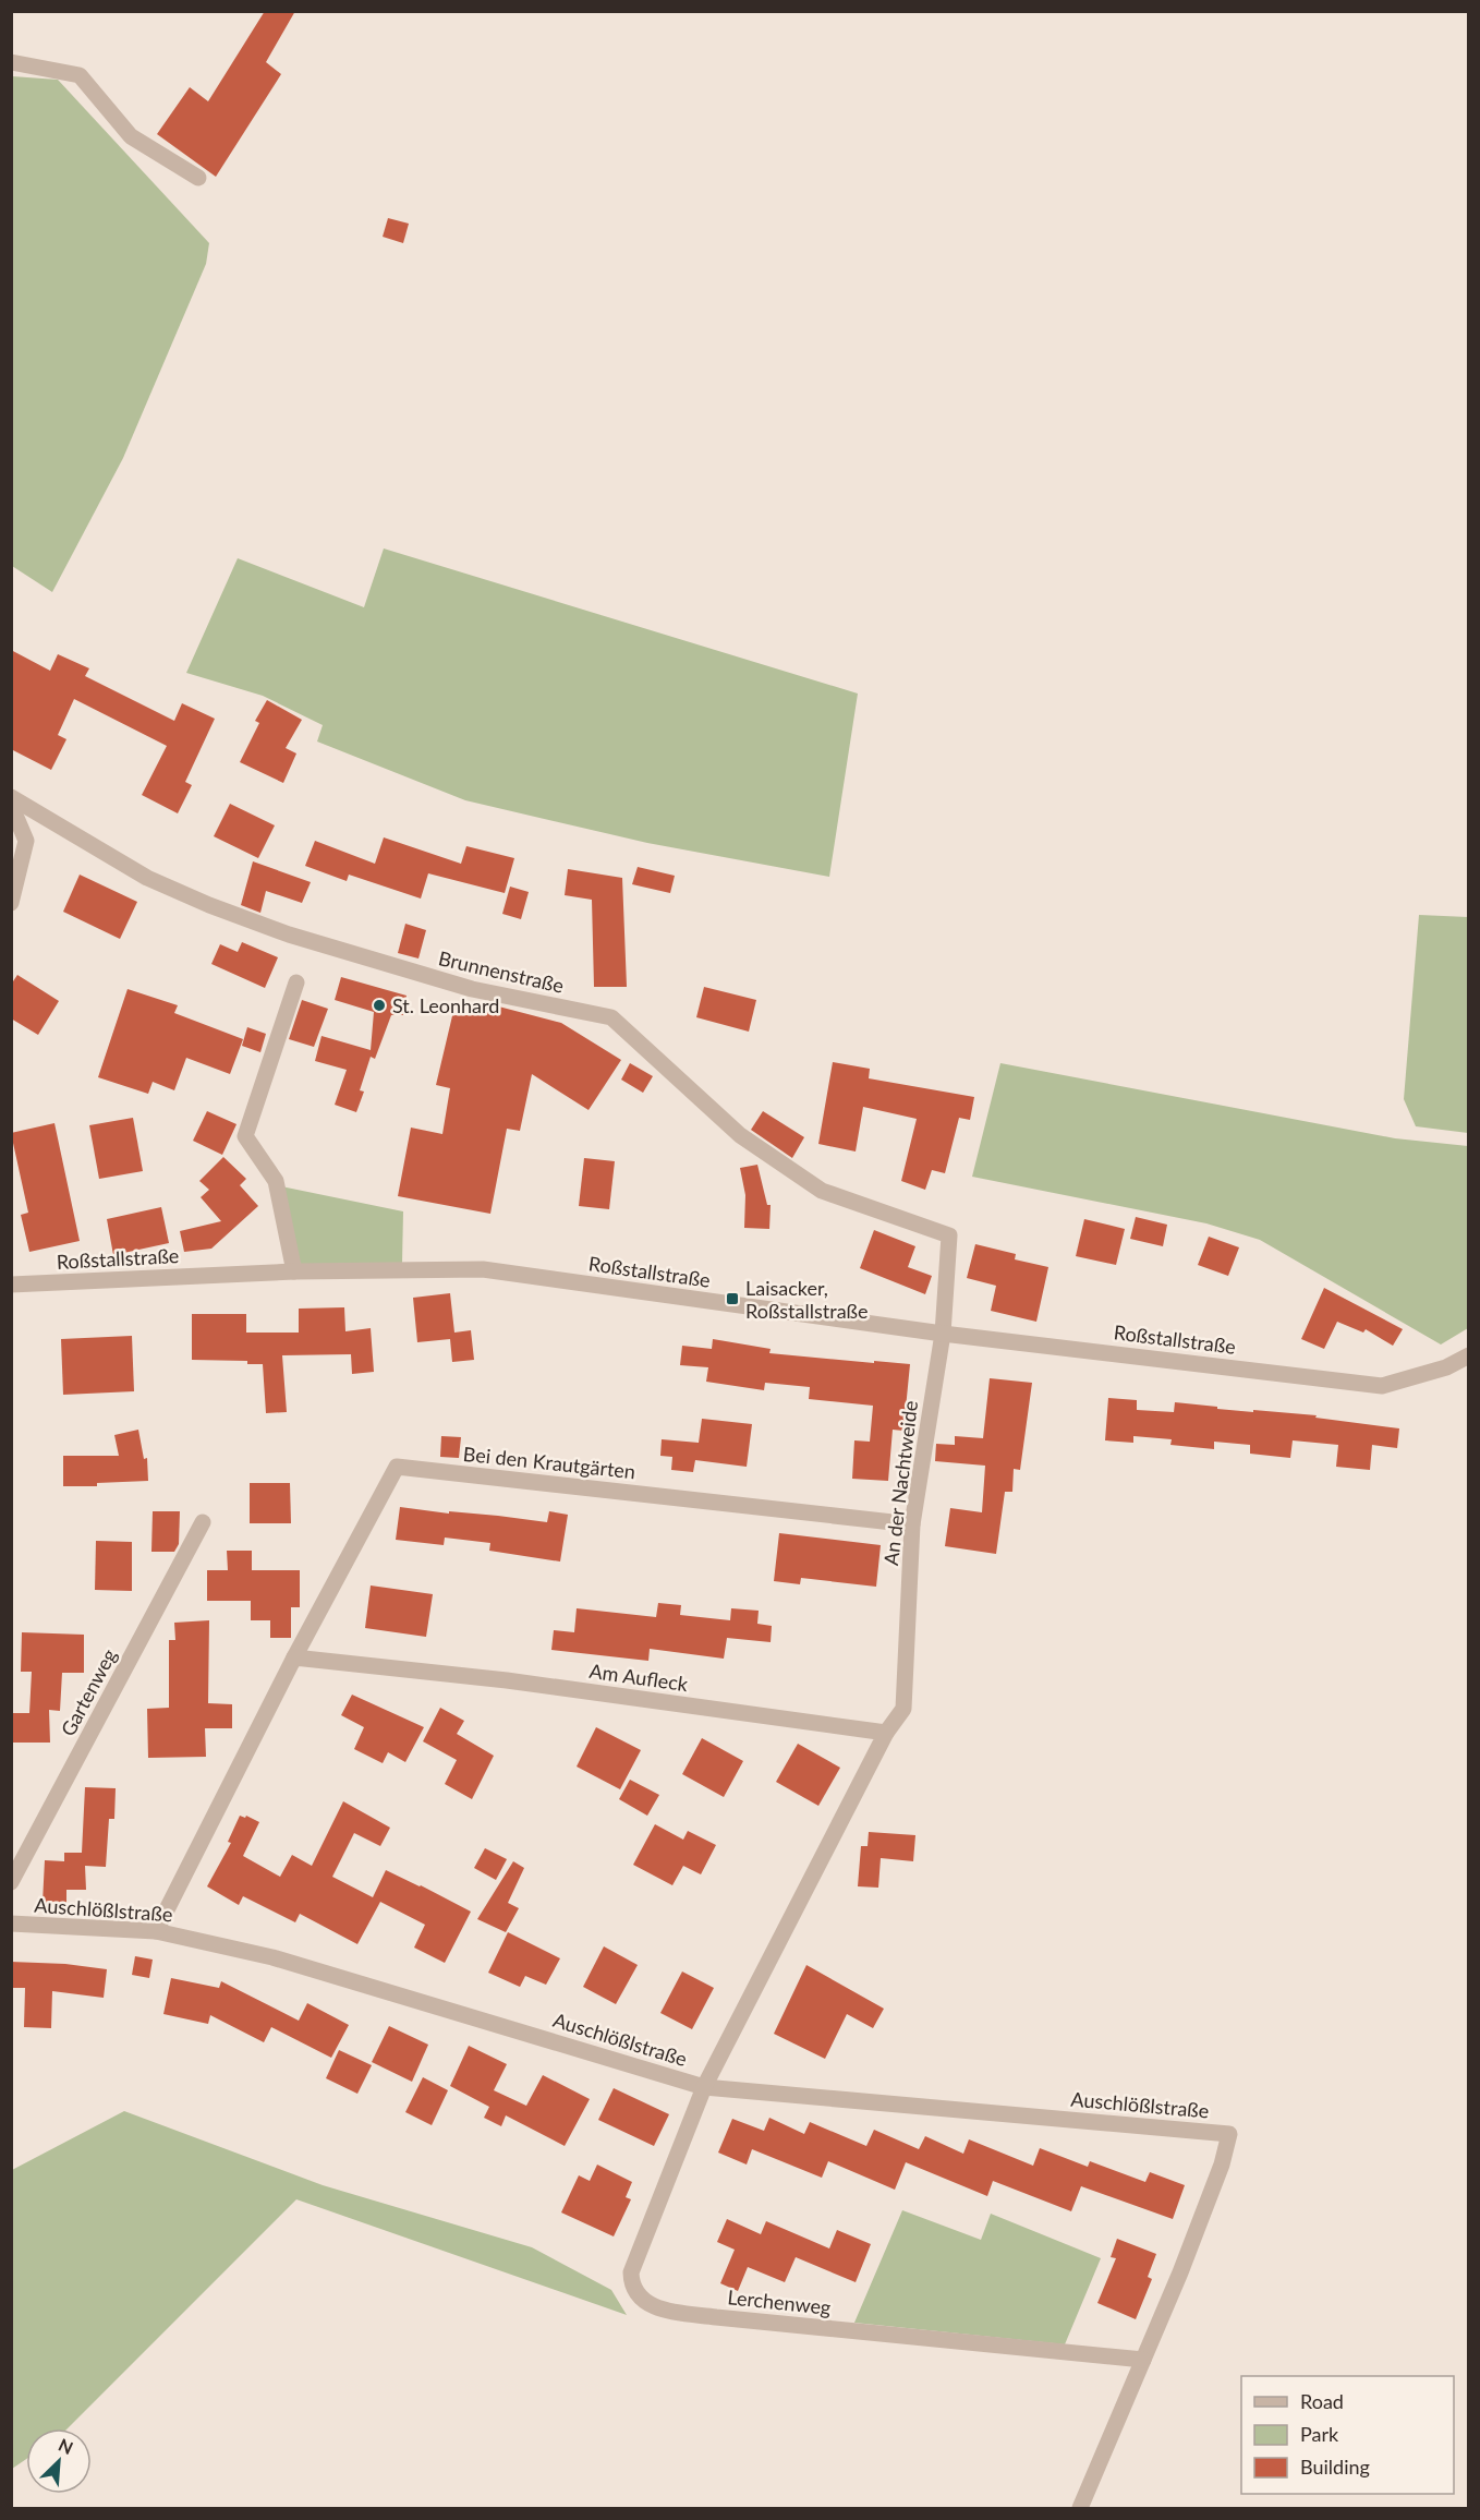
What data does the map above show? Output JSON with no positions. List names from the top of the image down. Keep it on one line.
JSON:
{"streets":{"street":["Brunnenstraße","Roßstallstraße","Bei den Krautgärten","An der Nachtweide","Am Aufleck","Gartenweg","Auschlößlstraße","Lerchenweg"]},"crossings":[["Brunnenstraße","An der Nachtweide"],["Roßstallstraße","An der Nachtweide"],["Bei den Krautgärten","An der Nachtweide"],["Bei den Krautgärten","Am Aufleck"],["An der Nachtweide","Am Aufleck"],["Auschlößlstraße","Lerchenweg"]],"places":{"other":["St. Leonhard"],"transit":["Laisacker, Roßstallstraße"]},"legend":["Road","Park","Building"],"north":"top right"}
